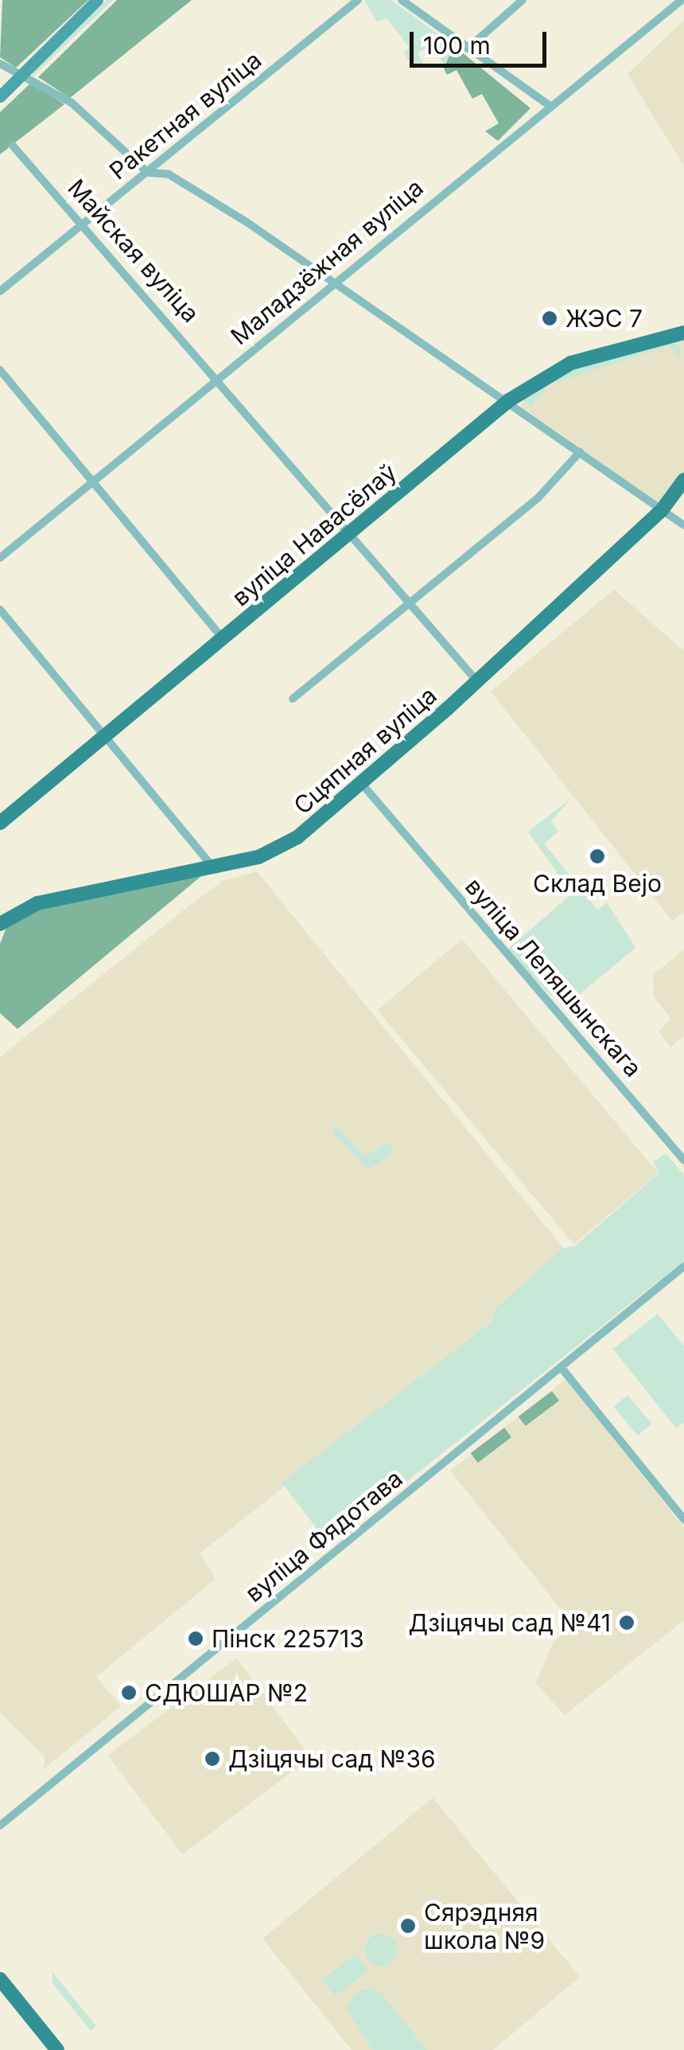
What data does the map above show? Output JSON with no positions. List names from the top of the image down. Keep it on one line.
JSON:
{"streets":{"main road":["вуліца Навасёлаў","Сцяпная вуліца"],"street":["Ракетная вуліца","Майская вуліца","Маладзёжная вуліца","вуліца Лепяшынскага","вуліца Фядотава"]},"crossings":[["Ракетная вуліца","Майская вуліца"],["Майская вуліца","Маладзёжная вуліца"],["Майская вуліца","вуліца Навасёлаў"],["Майская вуліца","Сцяпная вуліца"],["Сцяпная вуліца","вуліца Лепяшынскага"]],"places":["ЖЭС 7","Склад Bejo","Дзіцячы сад №41","Пінск 225713","СДЮШАР №2","Дзіцячы сад №36","Сярэдняя школа №9"],"scale_bar":"100 m"}
